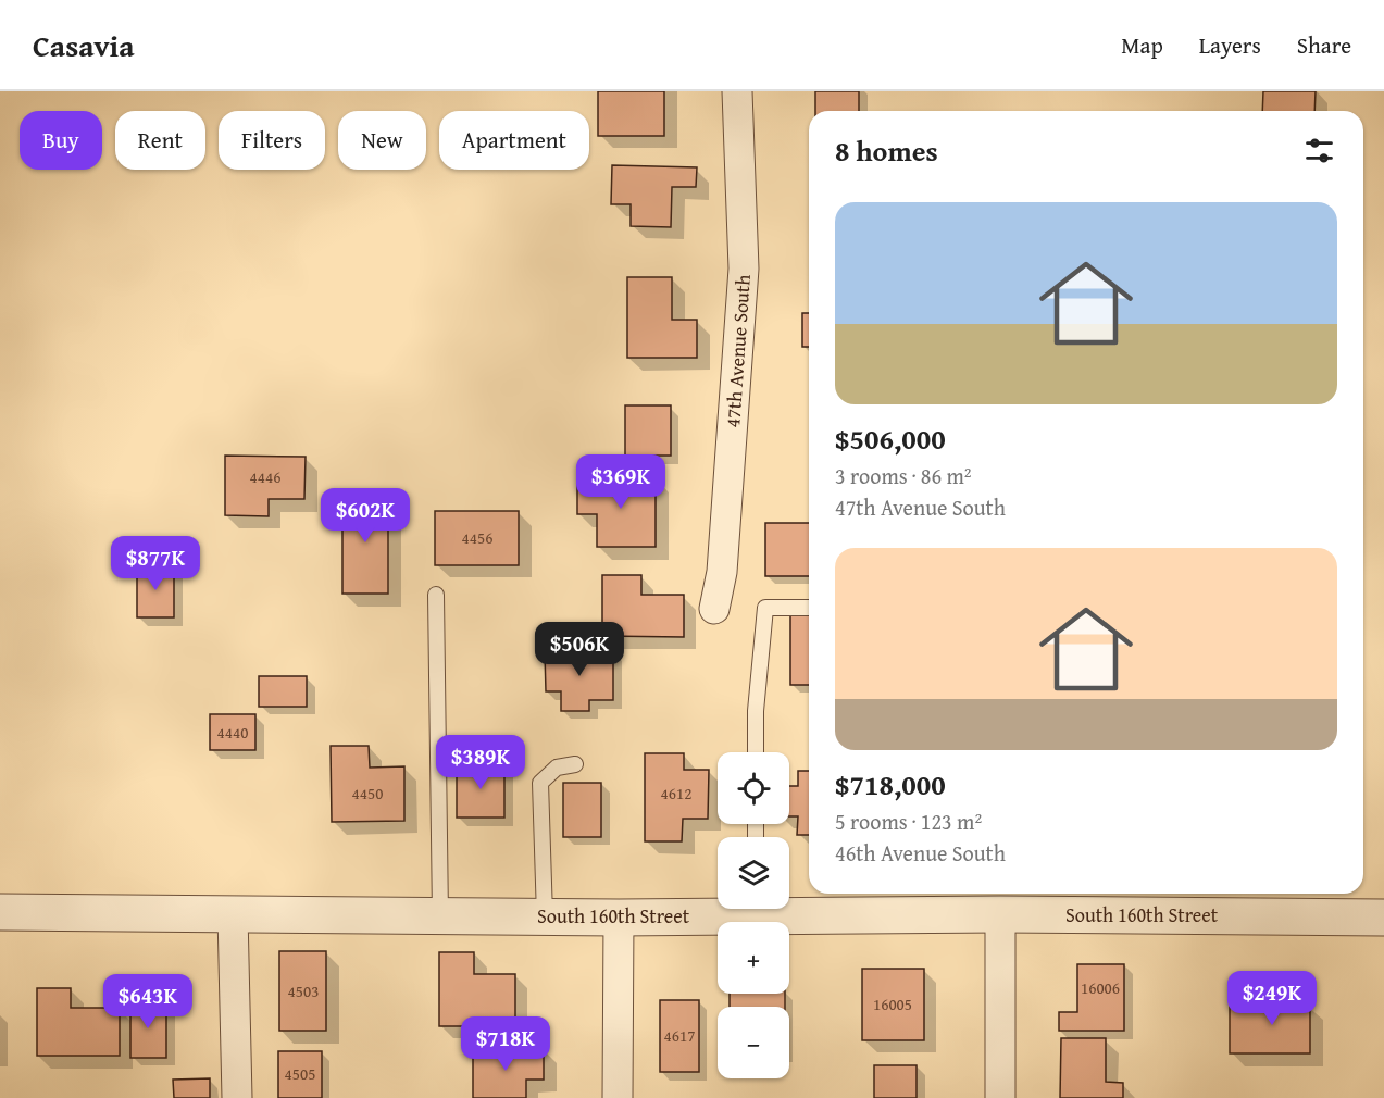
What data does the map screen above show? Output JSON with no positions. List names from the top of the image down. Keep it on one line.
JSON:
{"streets":{"street":["47th Avenue South","South 160th Street"]},"house_numbers":["4446","4456","4440","4450","4612","16006","4503","16005","4617","4505"],"page":{"header":"Casavia","nav":["Map","Layers","Share"],"chip":["Buy","Rent","Filters","New","Apartment"],"heading":"8 homes","list":[{"name":"$506,000","note":"3 rooms · 86 m² · 47th Avenue South"},{"name":"$718,000","note":"5 rooms · 123 m² · 46th Avenue South"}],"price":["$369K","$602K","$877K","$506K","$389K","$249K","$643K","$718K"],"map_buttons":["+","−"]}}
